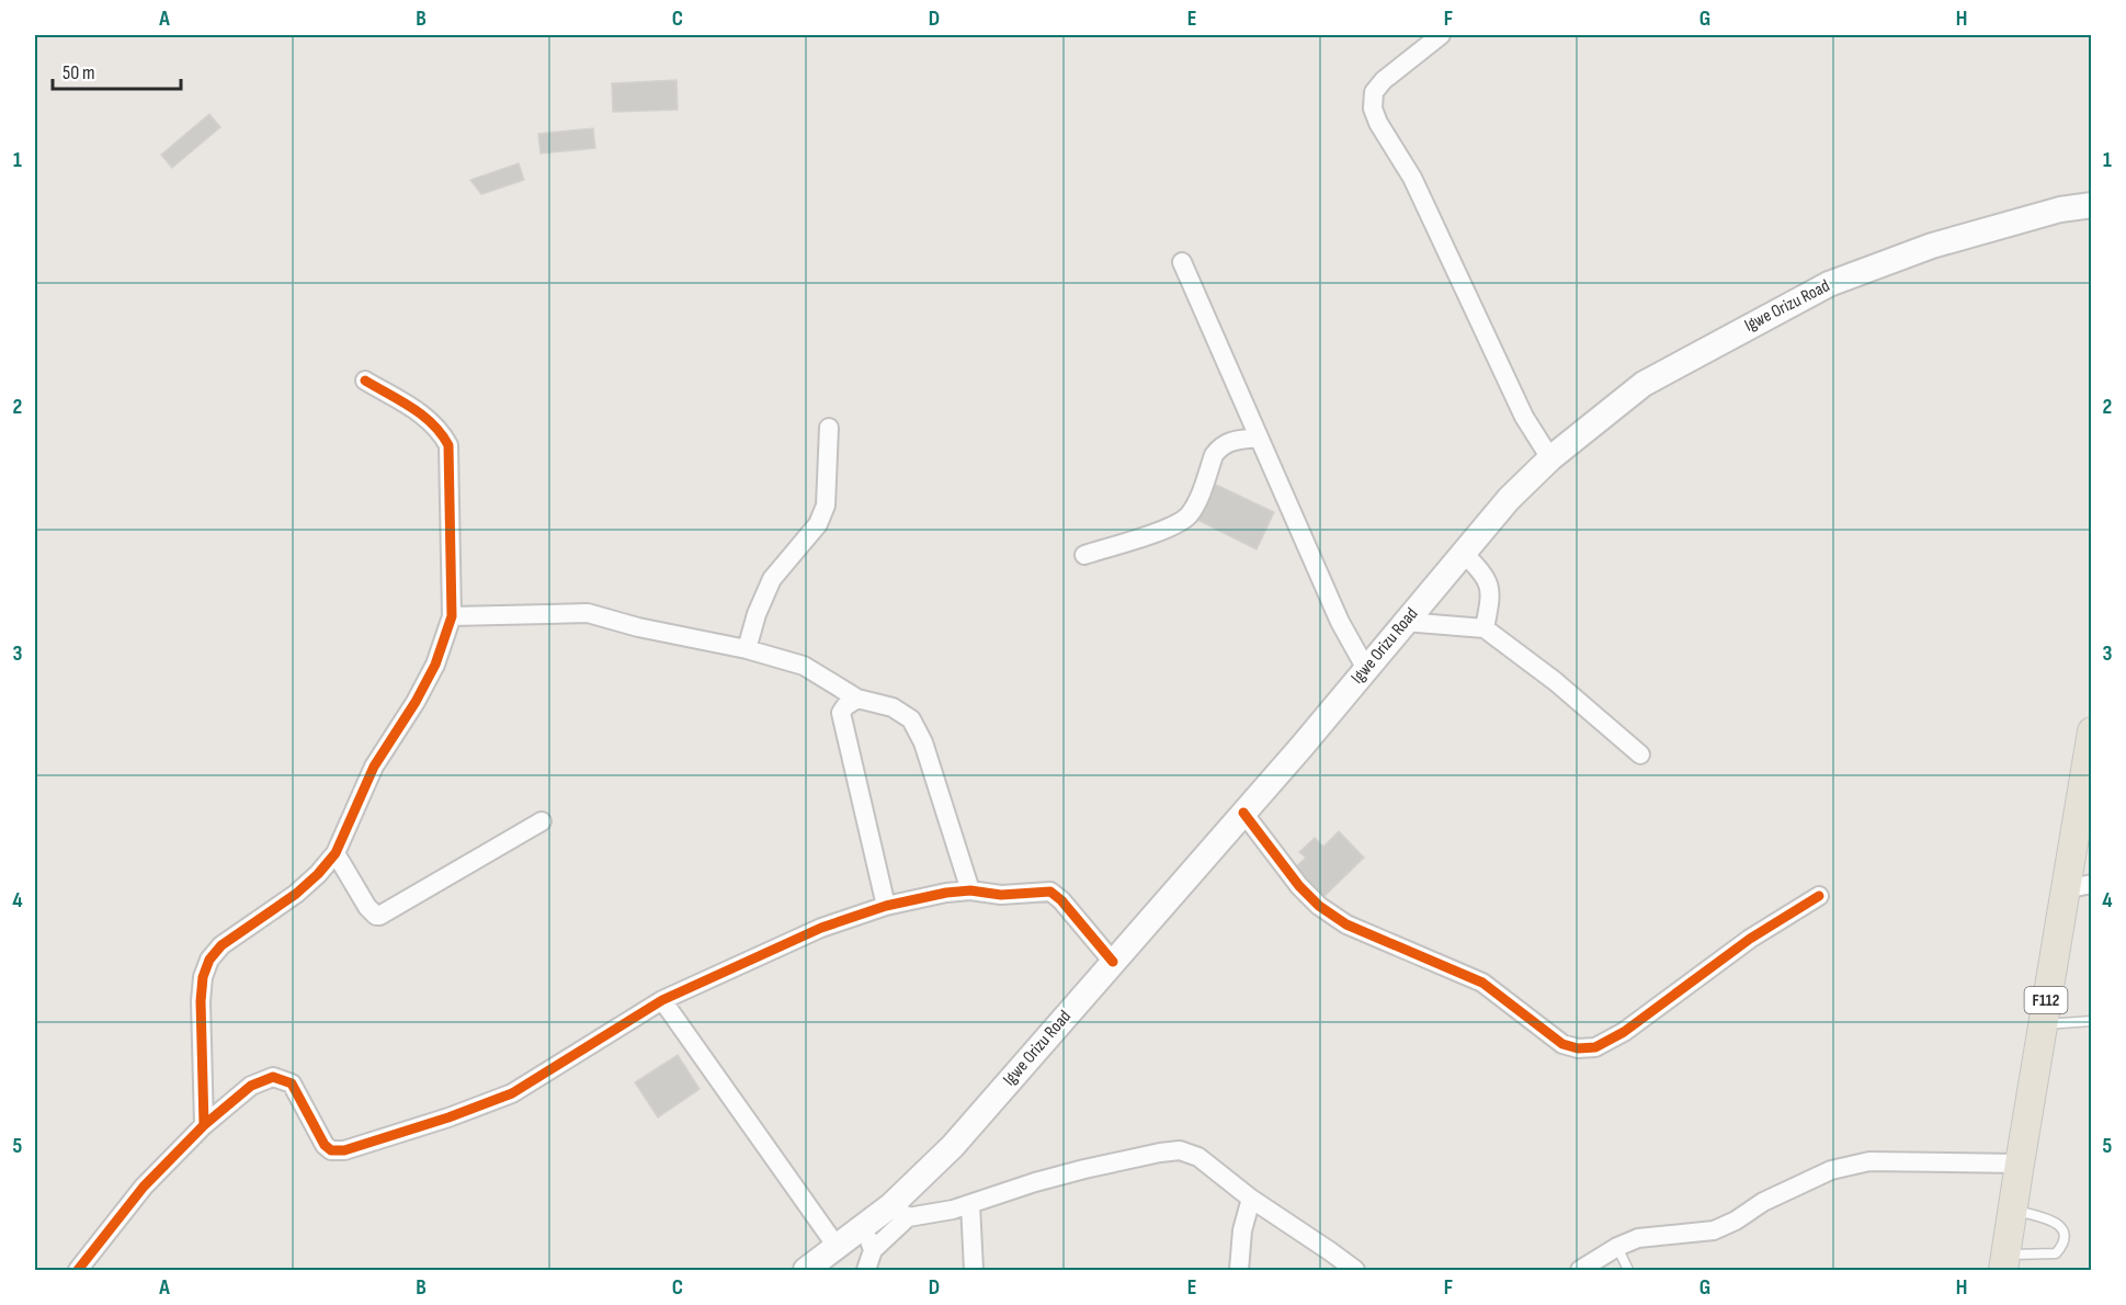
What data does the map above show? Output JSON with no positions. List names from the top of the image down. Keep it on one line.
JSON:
{"streets":{"main road":["Igwe Orizu Road","F112"]},"scale_bar":"50 m","grid":{"columns":["A","B","C","D","E","F","G","H"],"rows":["1","2","3","4","5"]}}
